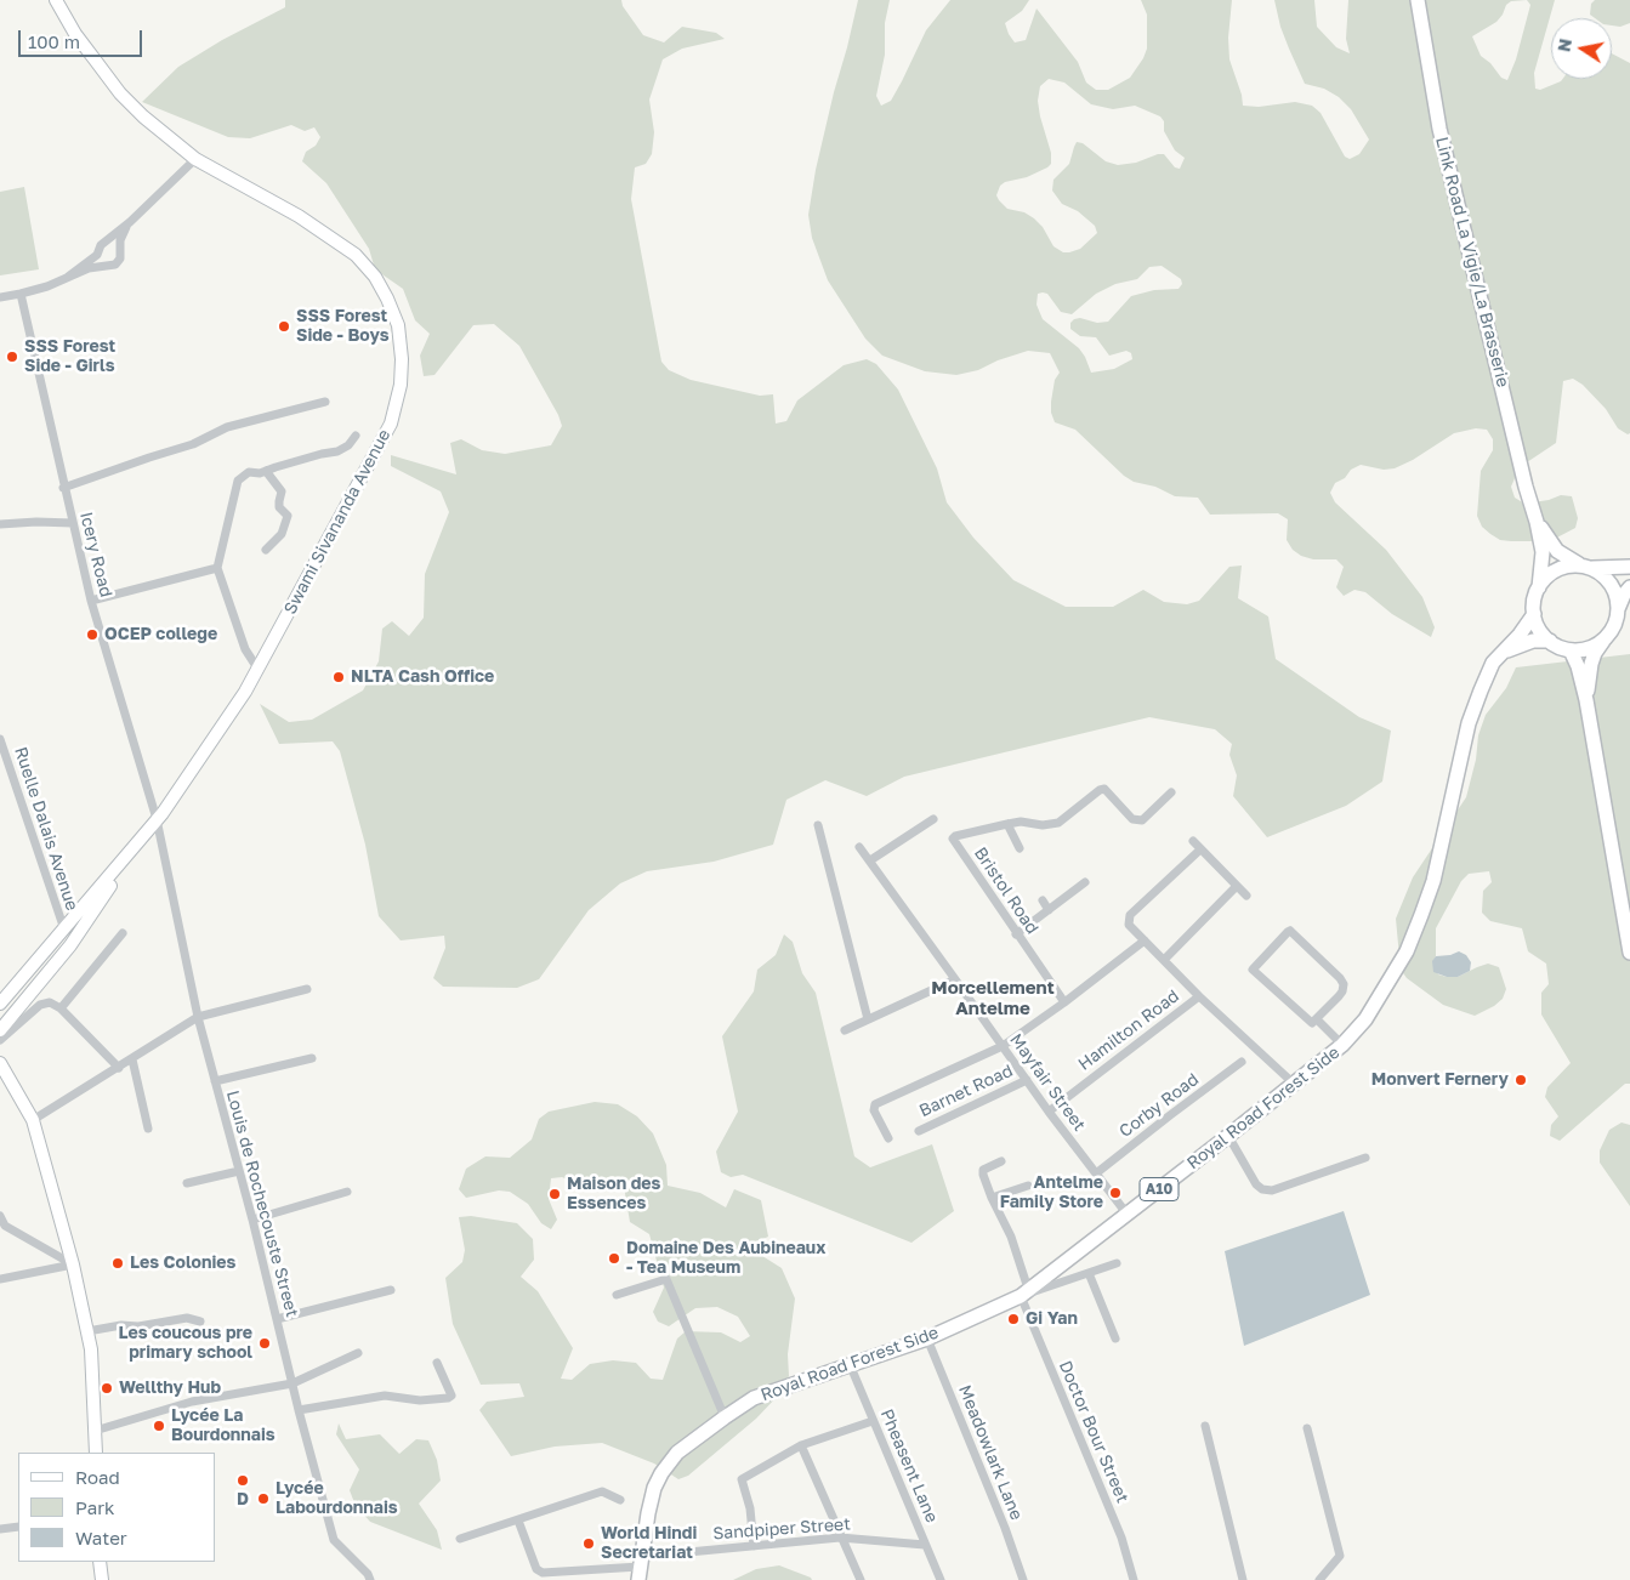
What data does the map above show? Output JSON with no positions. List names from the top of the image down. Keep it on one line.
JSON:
{"streets":{"main road":["Link Road La Vigie/La Brasserie","Royal Road Forest Side","A10"],"street":["Swami Sivananda Avenue","Icery Road","Ruelle Dalais Avenue","Bristol Road","Hamilton Road","Mayfair Street","Barnet Road","Corby Road","Louis de Rochecouste Street","Doctor Bour Street","Meadowlark Lane","Pheasent Lane","Sandpiper Street"]},"crossings":[["Swami Sivananda Avenue","Icery Road"],["Swami Sivananda Avenue","Louis de Rochecouste Street"],["Icery Road","Louis de Rochecouste Street"],["Hamilton Road","Mayfair Street"],["Mayfair Street","Barnet Road"],["Mayfair Street","Corby Road"],["Mayfair Street","Royal Road Forest Side"],["Royal Road Forest Side","Doctor Bour Street"],["Royal Road Forest Side","Meadowlark Lane"],["Royal Road Forest Side","Pheasent Lane"],["Royal Road Forest Side","Sandpiper Street"],["Pheasent Lane","Sandpiper Street"]],"districts":["Morcellement Antelme"],"places":["SSS Forest Side - Boys","SSS Forest Side - Girls","OCEP college","NLTA Cash Office","Monvert Fernery","Antelme Family Store","Maison des Essences","Domaine Des Aubineaux - Tea Museum","Les Colonies","Gi Yan","Les coucous pre primary school","Wellthy Hub","Lycée La Bourdonnais","D","Lycée Labourdonnais","World Hindi Secretariat"],"legend":["Road","Park","Water"],"scale_bar":"100 m","north":"left"}
